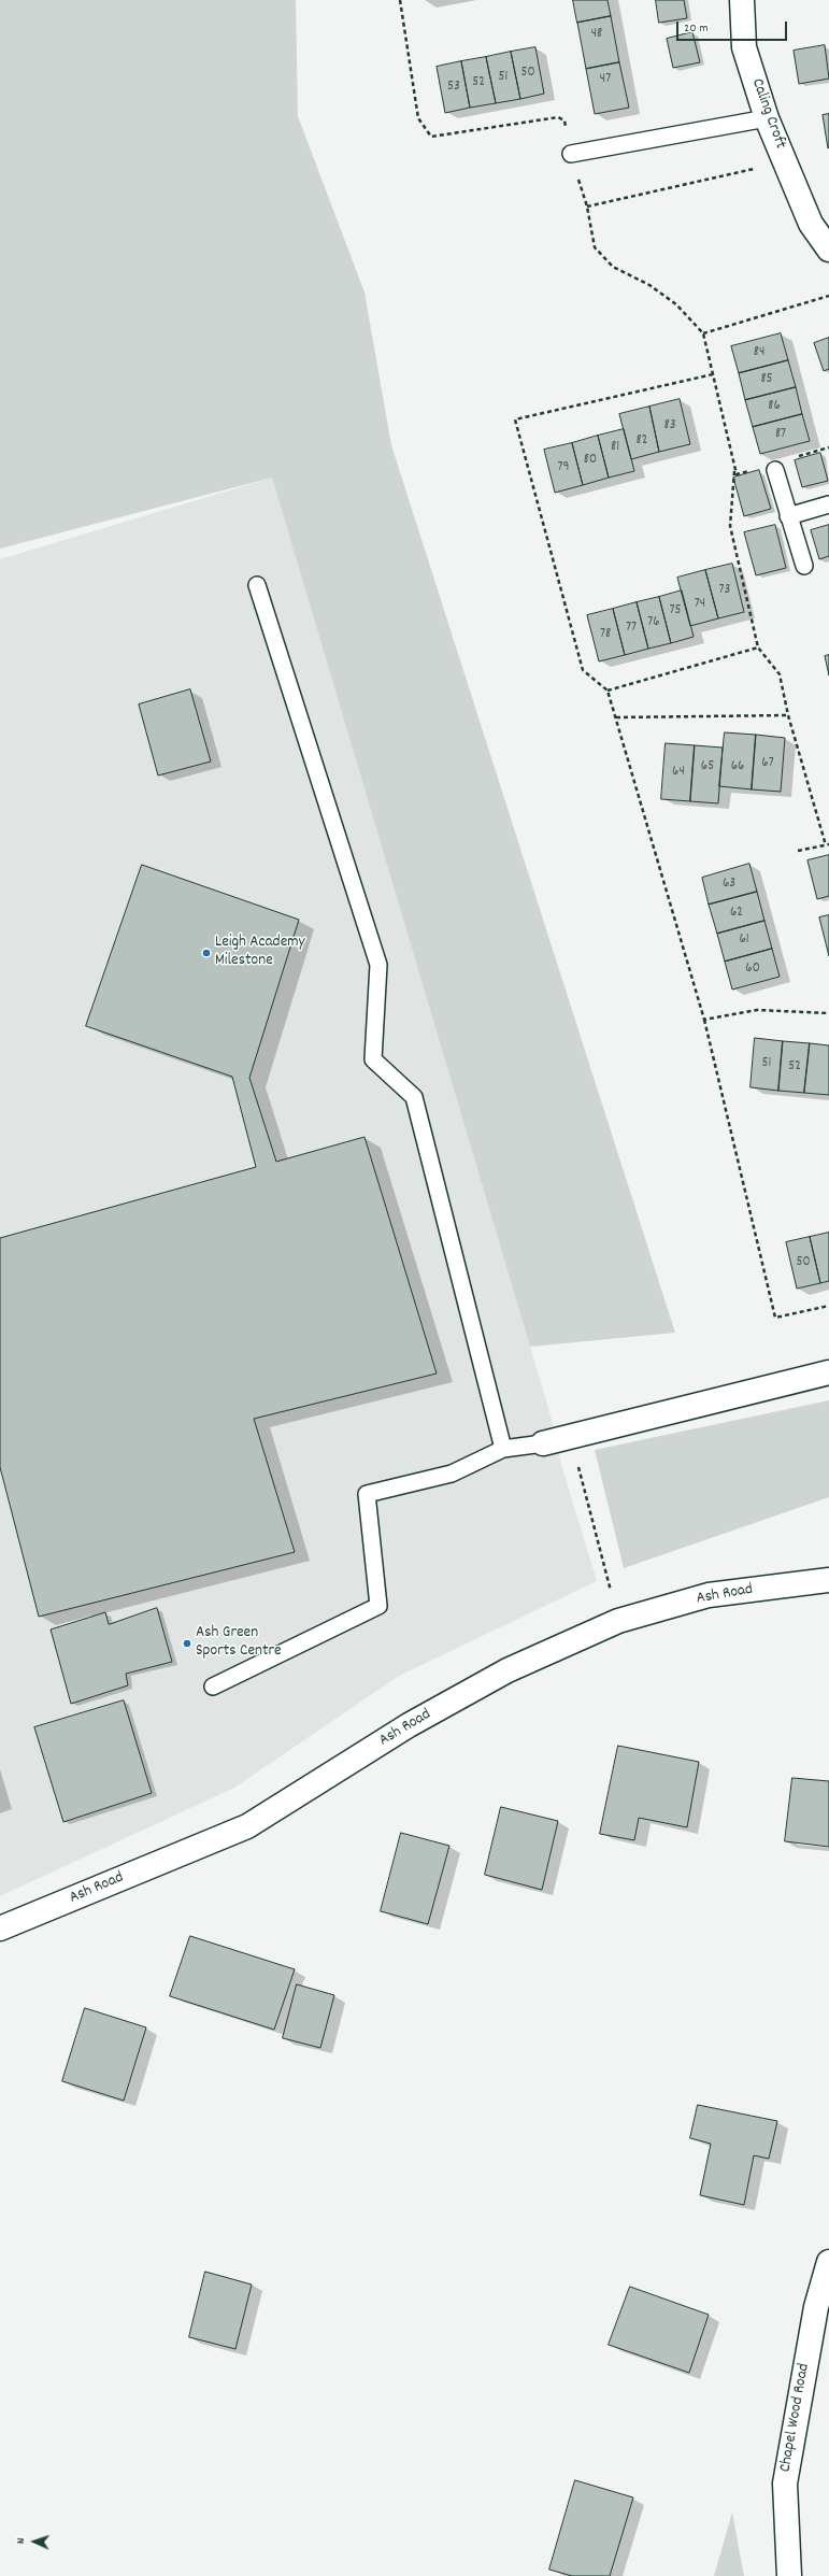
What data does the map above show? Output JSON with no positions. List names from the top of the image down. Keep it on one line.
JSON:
{"streets":{"street":["Caling Croft","Ash Road","Chapel Wood Road"]},"places":["Leigh Academy Milestone","Ash Green Sports Centre"],"house_numbers":["48","50","51","47","52","53","84","85","86","83","87","82","81","80","79","73","74","75","76","77","78","67","65","66","64","63","62","61","60","51","52","50"],"scale_bar":"20 m","north":"left"}
